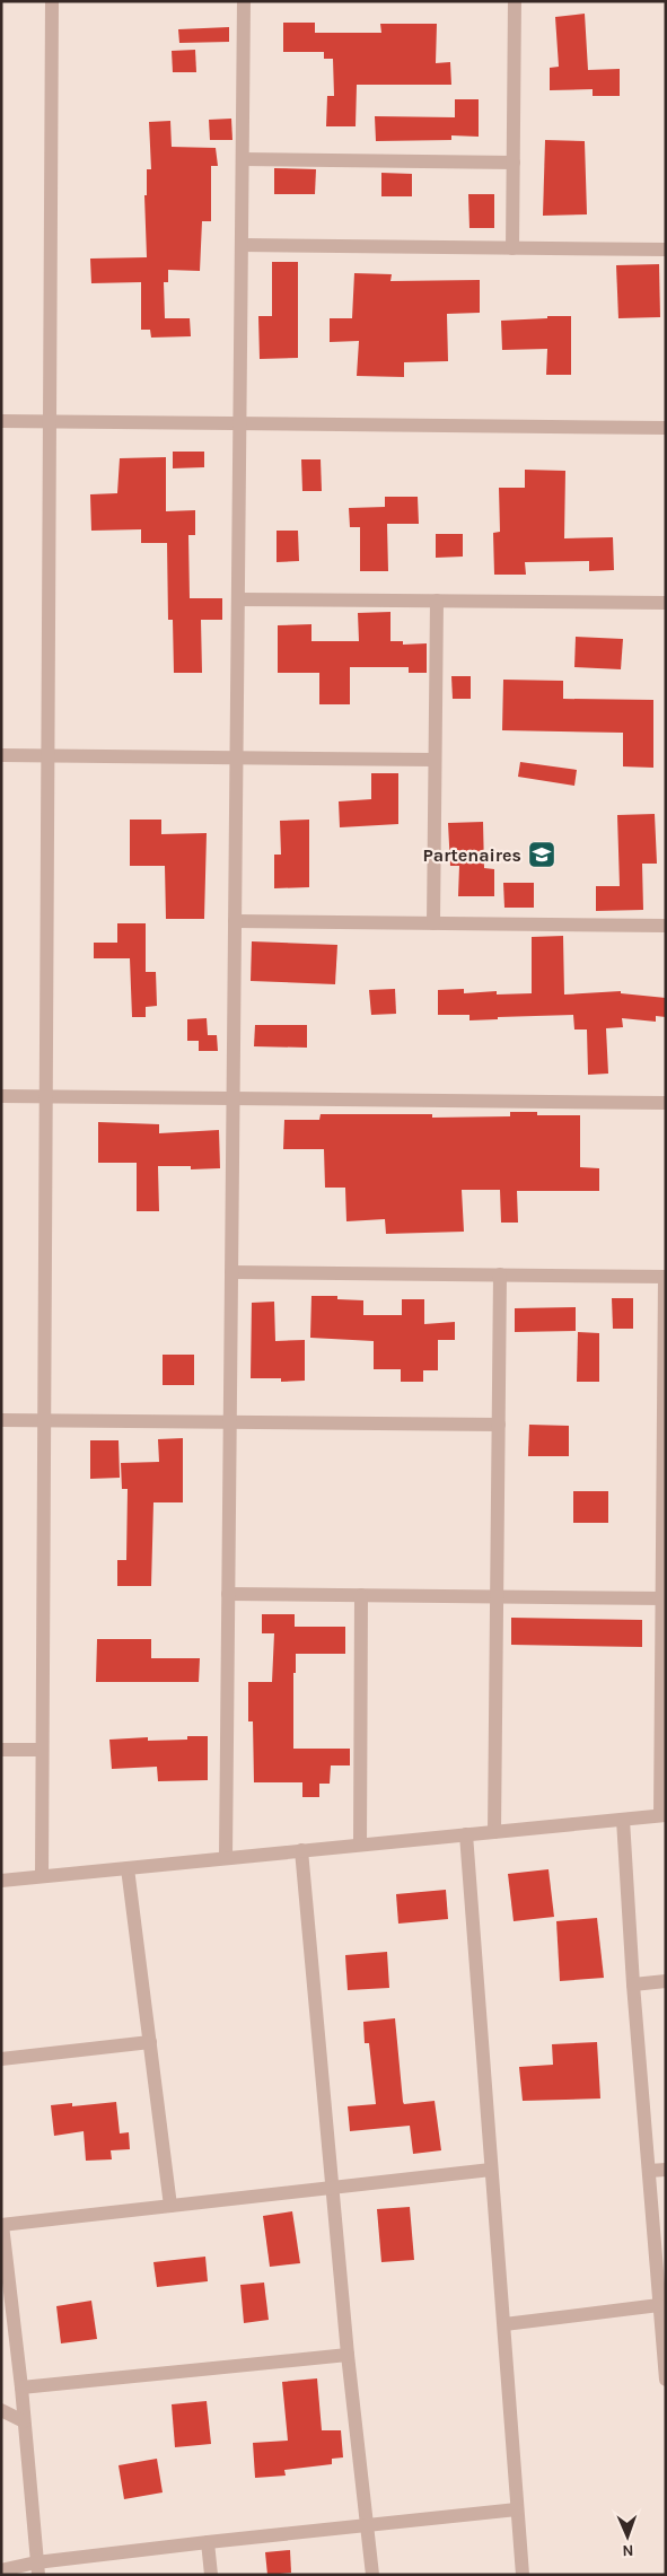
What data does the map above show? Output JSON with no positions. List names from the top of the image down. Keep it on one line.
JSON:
{"places":{"school or university":["Partenaires"]},"north":"bottom"}
